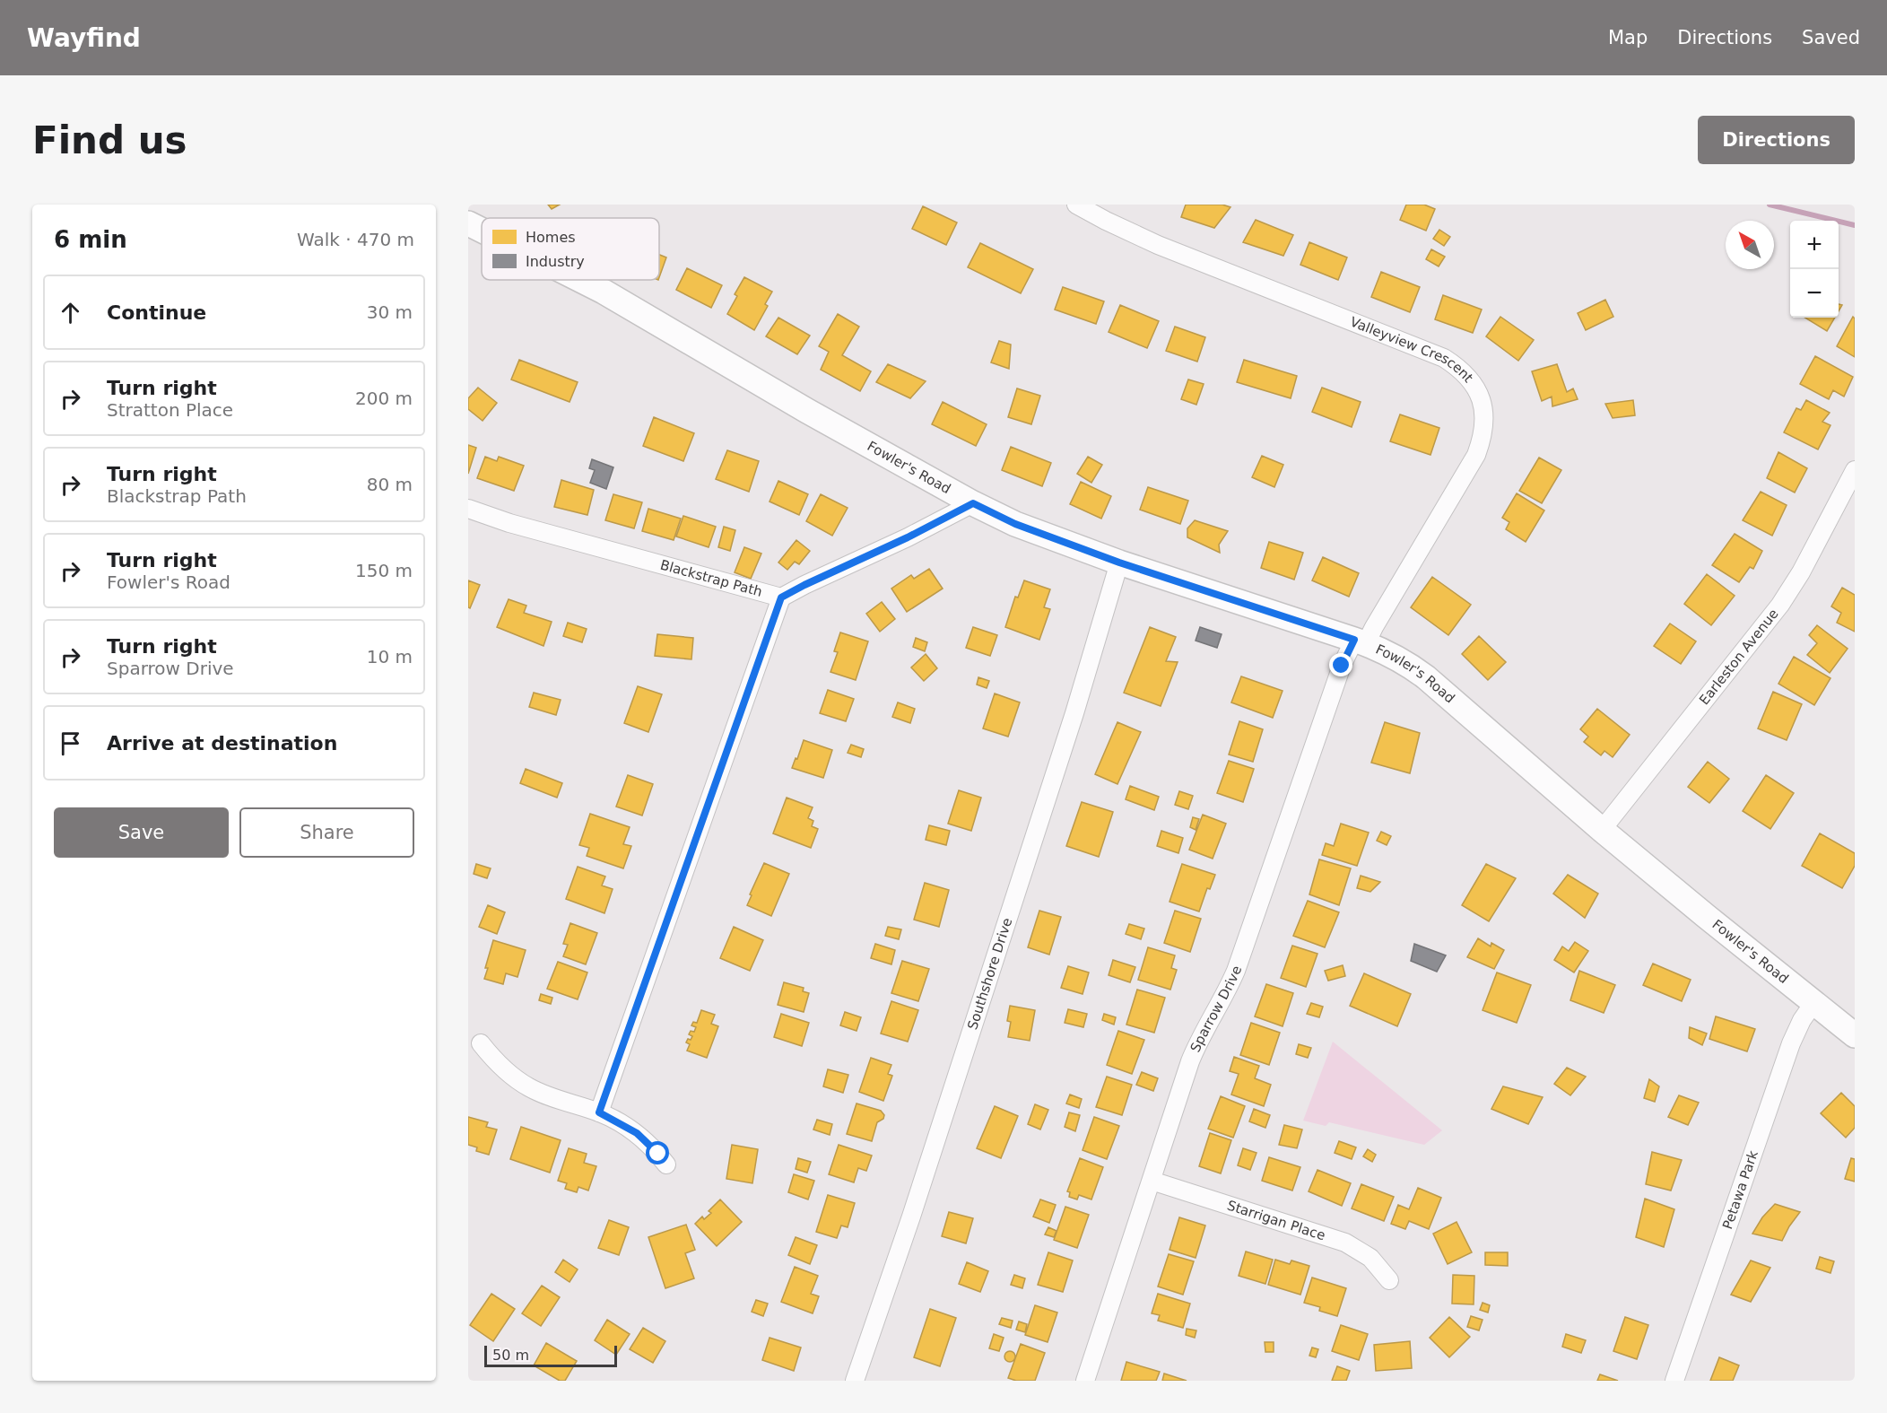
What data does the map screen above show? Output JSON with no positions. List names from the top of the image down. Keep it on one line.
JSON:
{"streets":{"street":["Valleyview Crescent","Fowler's Road","Blackstrap Path","Earleston Avenue","Southshore Drive","Sparrow Drive","Petawa Park","Starrigan Place"]},"crossings":[["Valleyview Crescent","Fowler's Road"],["Valleyview Crescent","Sparrow Drive"],["Fowler's Road","Blackstrap Path"],["Fowler's Road","Earleston Avenue"],["Fowler's Road","Southshore Drive"],["Fowler's Road","Sparrow Drive"],["Fowler's Road","Petawa Park"],["Sparrow Drive","Starrigan Place"]],"legend":["Homes","Industry"],"scale_bar":"50 m","north":"top left","page":{"header":"Wayfind","nav":["Map","Directions","Saved"],"buttons":["Directions",["Save","Share"]],"title":"Find us","heading":["6 min","Walk · 470 m"],"map_buttons":["+","−"],"list":[["Continue","30 m"],["Turn right","Stratton Place","200 m"],["Turn right","Blackstrap Path","80 m"],["Turn right","Fowler's Road","150 m"],["Turn right","Sparrow Drive","10 m"],"Arrive at destination"],"scale":"50 m"}}
